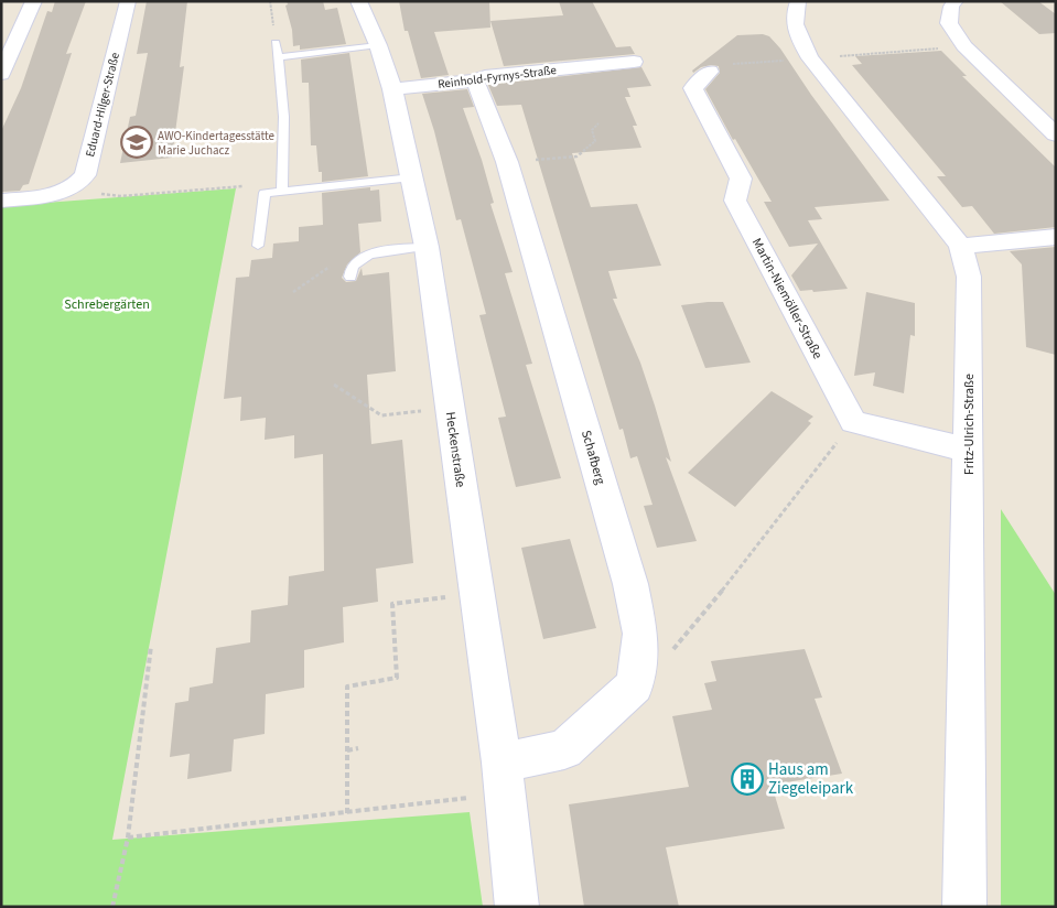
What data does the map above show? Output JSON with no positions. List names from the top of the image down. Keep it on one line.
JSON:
{"streets":{"street":["Reinhold-Fyrnys-Straße","Eduard-Hilger-Straße","Martin-Niemöller-Straße","Fritz-Ulrich-Straße","Heckenstraße","Schafberg"]},"crossings":[["Reinhold-Fyrnys-Straße","Heckenstraße"],["Reinhold-Fyrnys-Straße","Schafberg"],["Heckenstraße","Schafberg"]],"parks":["Schrebergärten"],"places":{"school or university":["AWO-Kindertagesstätte Marie Juchacz"],"building":["Haus am Ziegeleipark"]}}
